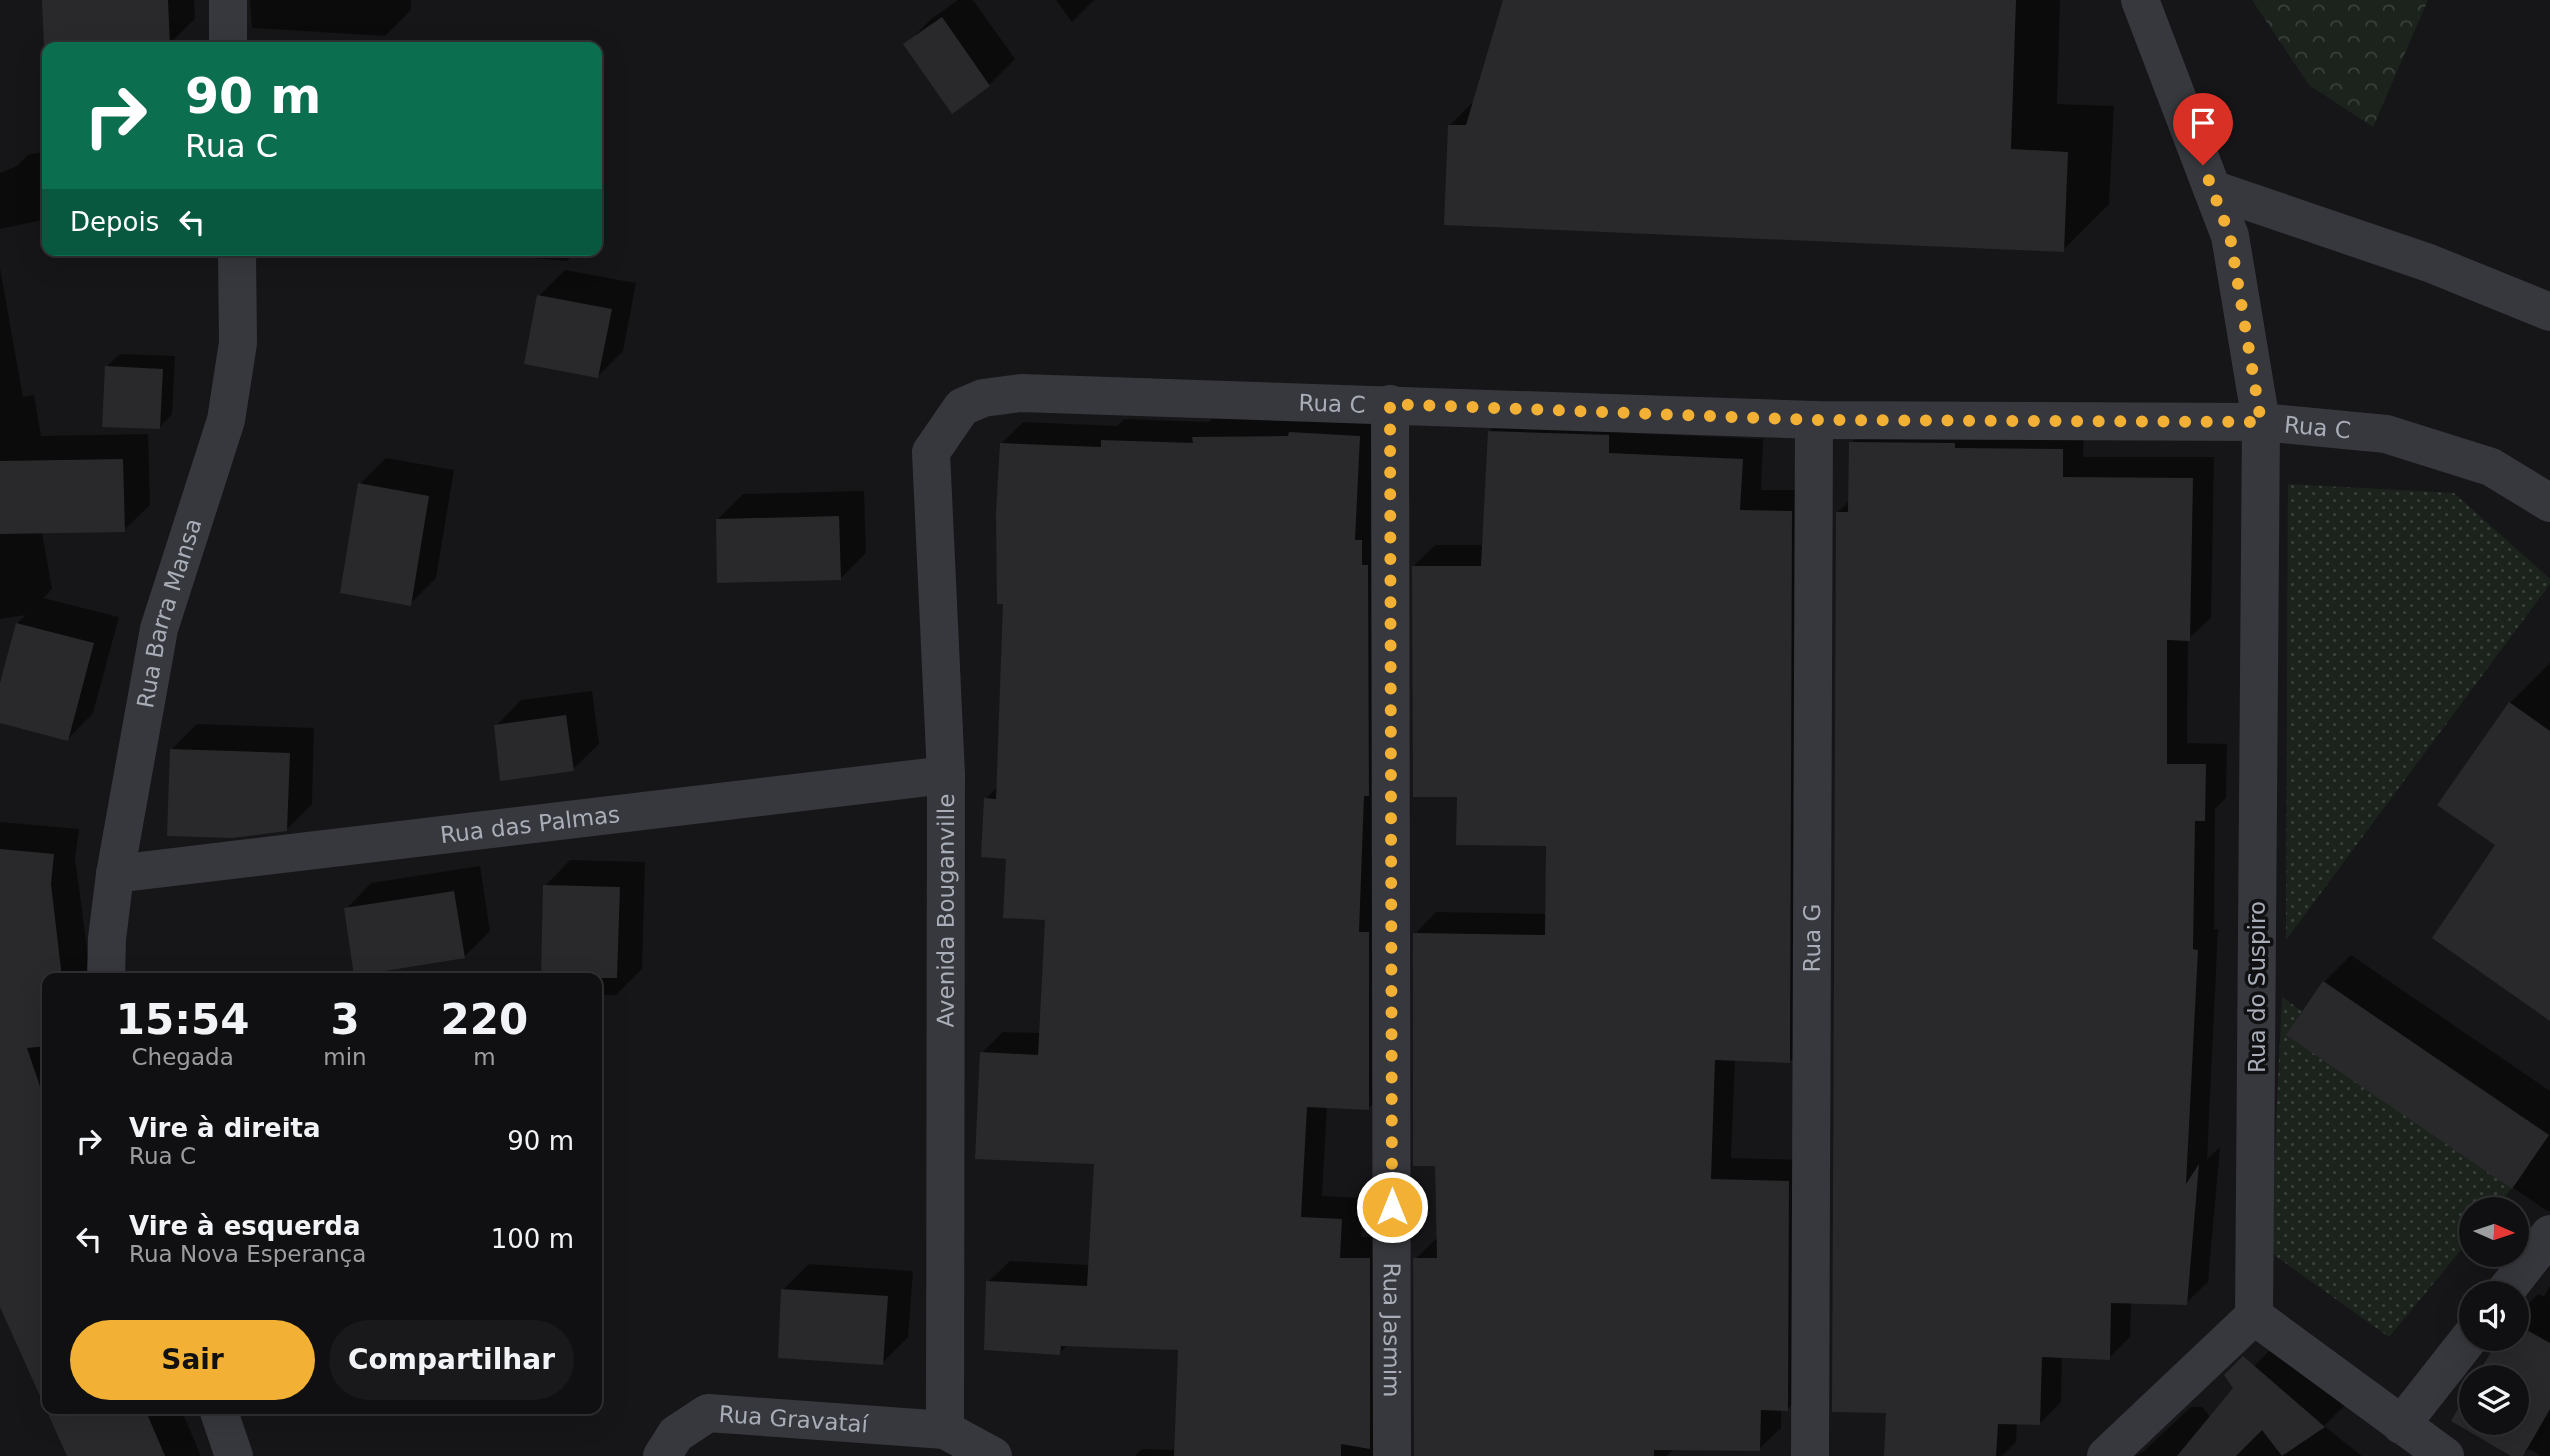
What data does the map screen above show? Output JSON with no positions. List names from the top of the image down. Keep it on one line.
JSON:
{"streets":{"street":["Rua C","Rua Barra Mansa","Rua das Palmas","Avenida Bouganville","Rua G","Rua do Suspiro","Rua Jasmim","Rua Gravataí"]},"crossings":[["Rua C","Avenida Bouganville"],["Rua C","Rua G"],["Rua C","Rua do Suspiro"],["Rua C","Rua Jasmim"],["Rua Barra Mansa","Rua das Palmas"],["Rua das Palmas","Avenida Bouganville"],["Avenida Bouganville","Rua Gravataí"]],"north":"right","page":{"turn":["90 m","Rua C"],"then":"Depois","eta":["15:54","Chegada","3","min","220","m"],"list":[{"name":"Vire à direita","note":"Rua C","value":"90 m"},{"name":"Vire à esquerda","note":"Rua Nova Esperança","value":"100 m"}],"buttons":["Sair","Compartilhar"]}}
